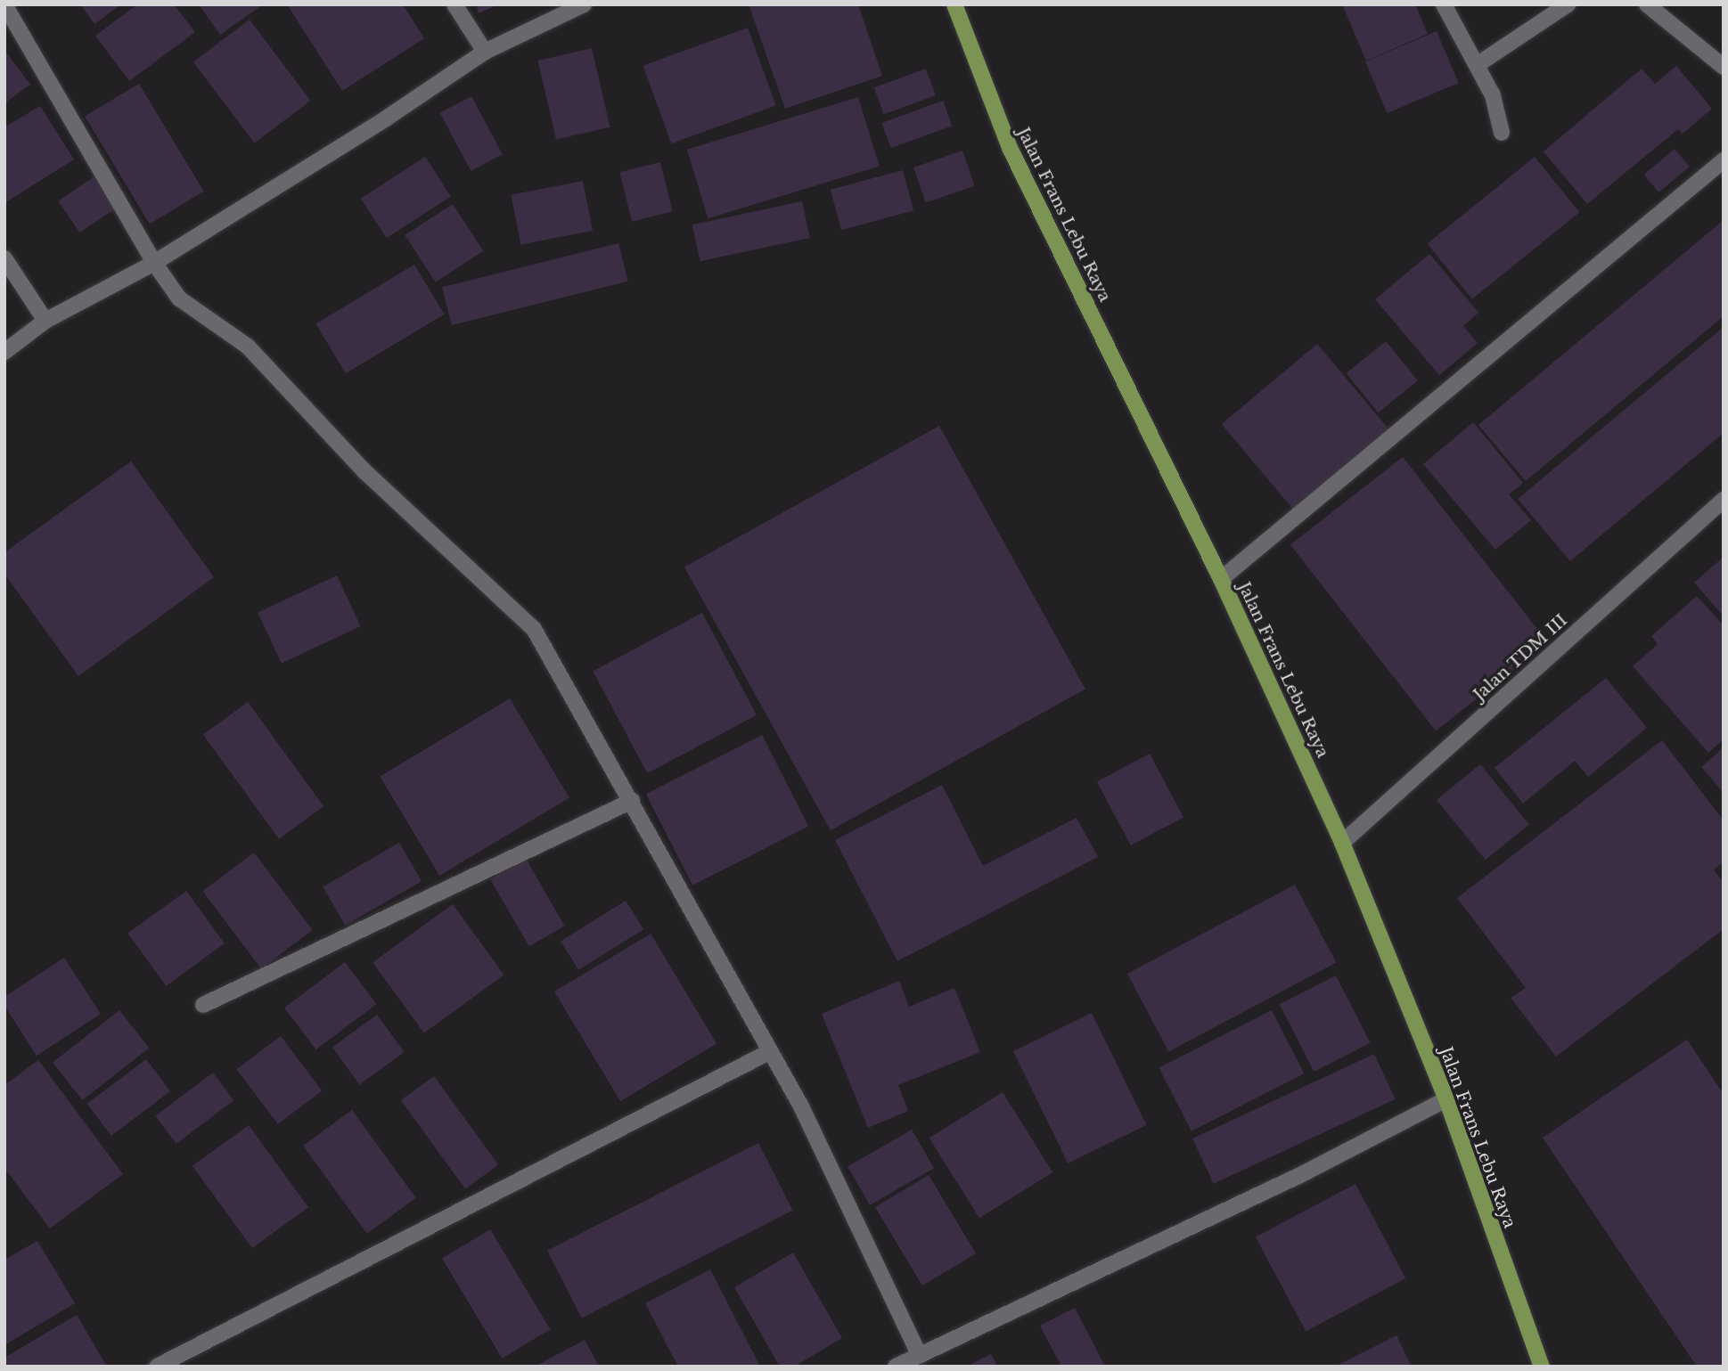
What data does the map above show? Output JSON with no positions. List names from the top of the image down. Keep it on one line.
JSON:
{"streets":{"main road":["Jalan Frans Lebu Raya"],"street":["Jalan TDM III"]},"crossings":[["Jalan Frans Lebu Raya","Jalan TDM III"]]}
